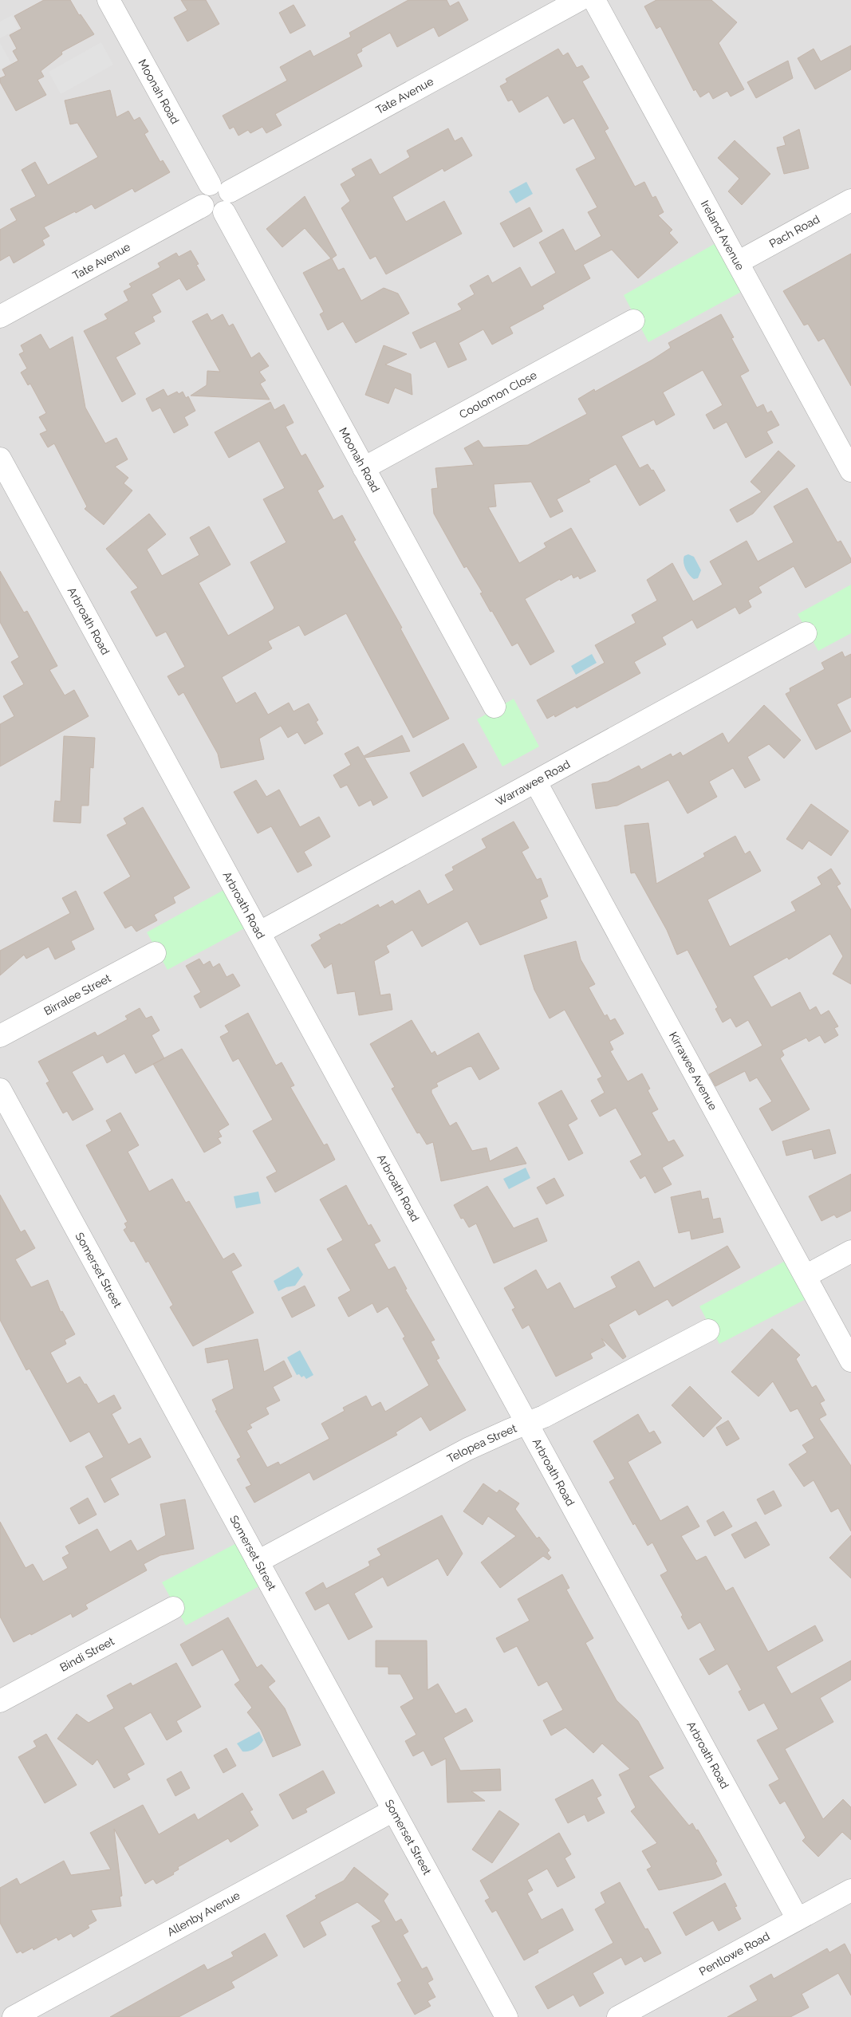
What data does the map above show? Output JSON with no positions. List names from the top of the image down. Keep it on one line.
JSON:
{"streets":{"street":["Moonah Road","Tate Avenue","Pach Road","Ireland Avenue","Coolomon Close","Arbroath Road","Warrawee Road","Birralee Street","Kirrawee Avenue","Somerset Street","Telopea Street","Bindi Street","Allenby Avenue","Pentlowe Road"]},"crossings":[["Moonah Road","Tate Avenue"],["Moonah Road","Coolomon Close"],["Pach Road","Ireland Avenue"],["Arbroath Road","Warrawee Road"],["Arbroath Road","Telopea Street"],["Arbroath Road","Pentlowe Road"],["Warrawee Road","Kirrawee Avenue"],["Somerset Street","Telopea Street"],["Somerset Street","Allenby Avenue"]]}
